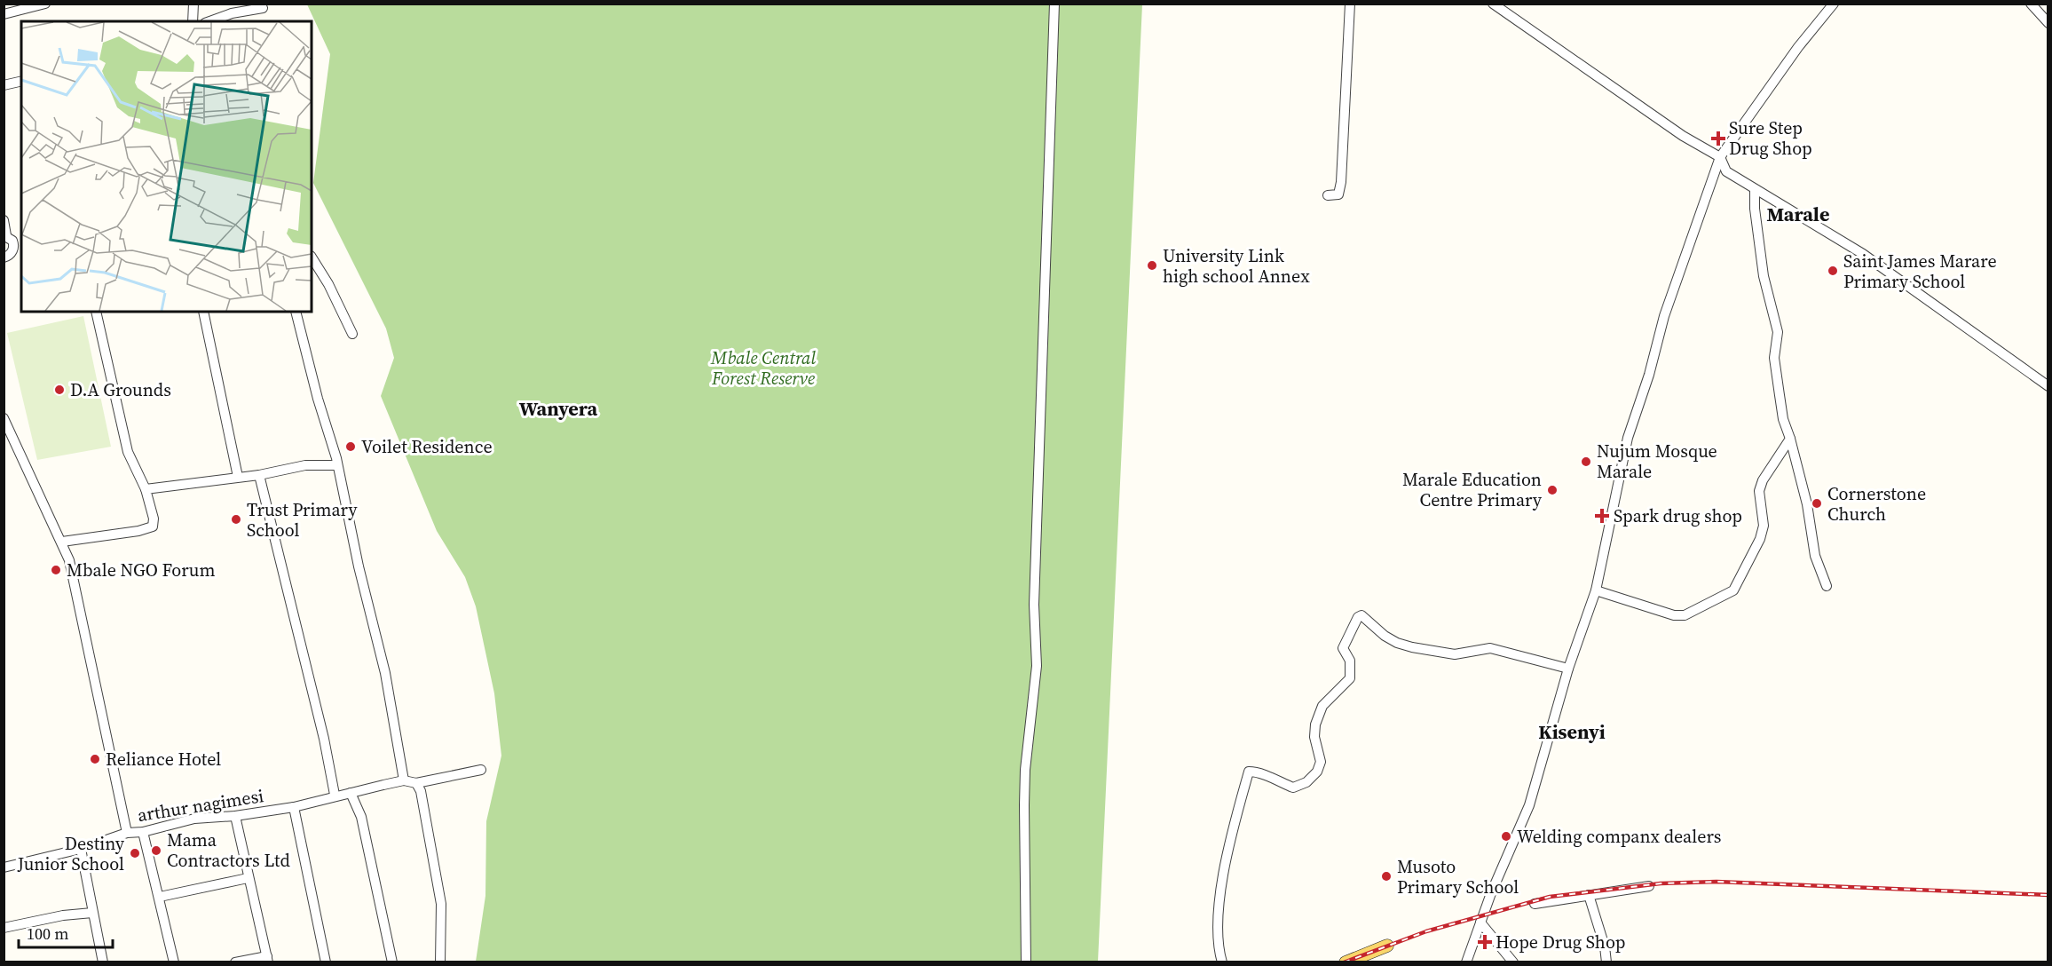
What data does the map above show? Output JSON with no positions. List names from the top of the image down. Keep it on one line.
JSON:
{"streets":{"street":["arthur nagimesi"]},"districts":["Marale","Wanyera","Kisenyi"],"parks":["Mbale Central Forest Reserve"],"places":{"health":["Sure Step Drug Shop","Spark drug shop","Hope Drug Shop"],"other":["University Link high school Annex","Saint James Marare Primary School","D.A Grounds","Voilet Residence","Nujum Mosque Marale","Marale Education Centre Primary","Cornerstone Church","Trust Primary School","Mbale NGO Forum","Reliance Hotel","Welding companx dealers","Mama Contractors Ltd","Destiny Junior School","Musoto Primary School"]},"scale_bar":"100 m"}
